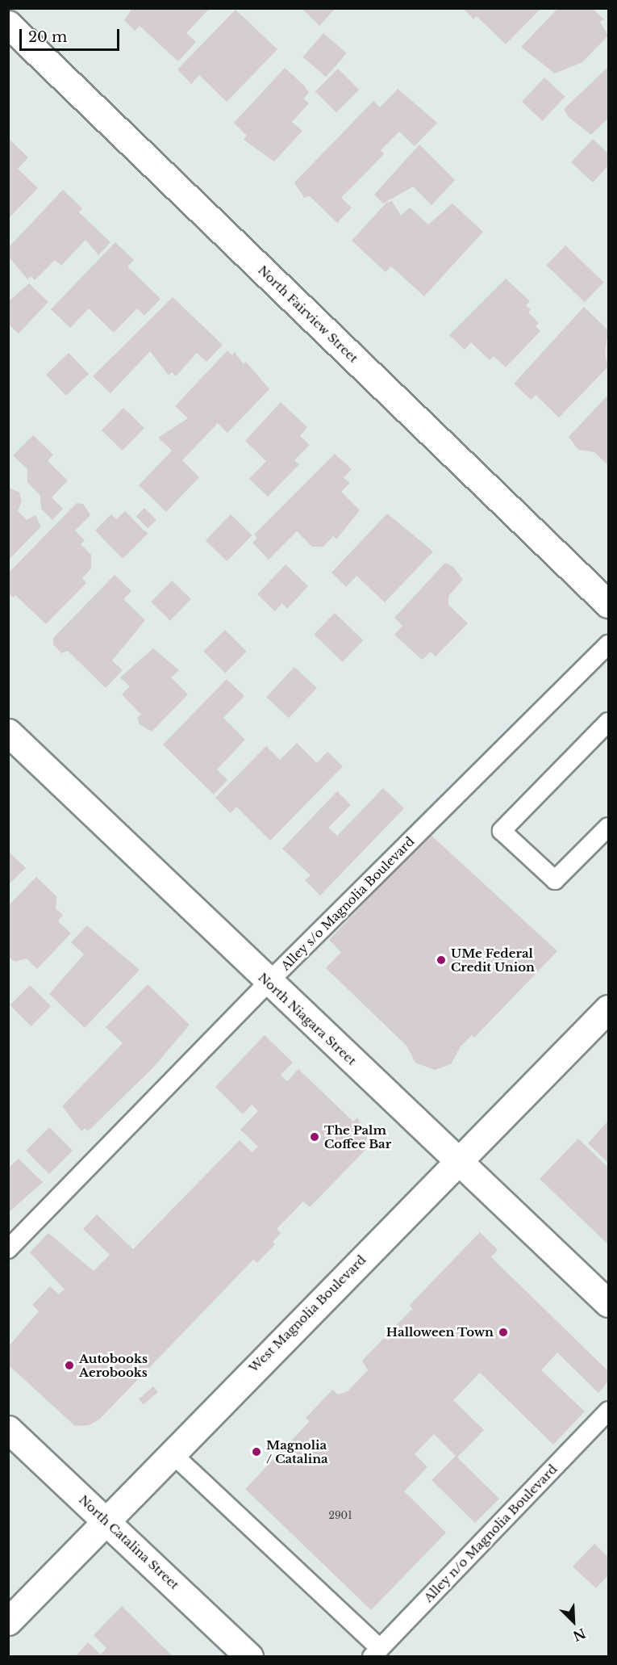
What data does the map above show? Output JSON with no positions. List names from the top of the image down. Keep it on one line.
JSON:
{"streets":{"street":["North Fairview Street","North Niagara Street","West Magnolia Boulevard","North Catalina Street"],"lane":["Alley s/o Magnolia Boulevard","Alley n/o Magnolia Boulevard"]},"crossings":[["Alley s/o Magnolia Boulevard","North Niagara Street"],["North Niagara Street","West Magnolia Boulevard"],["West Magnolia Boulevard","North Catalina Street"]],"places":["UMe Federal Credit Union","The Palm Coffee Bar","Halloween Town","Autobooks Aerobooks","Magnolia / Catalina"],"house_numbers":["2901"],"scale_bar":"20 m","north":"bottom right"}
